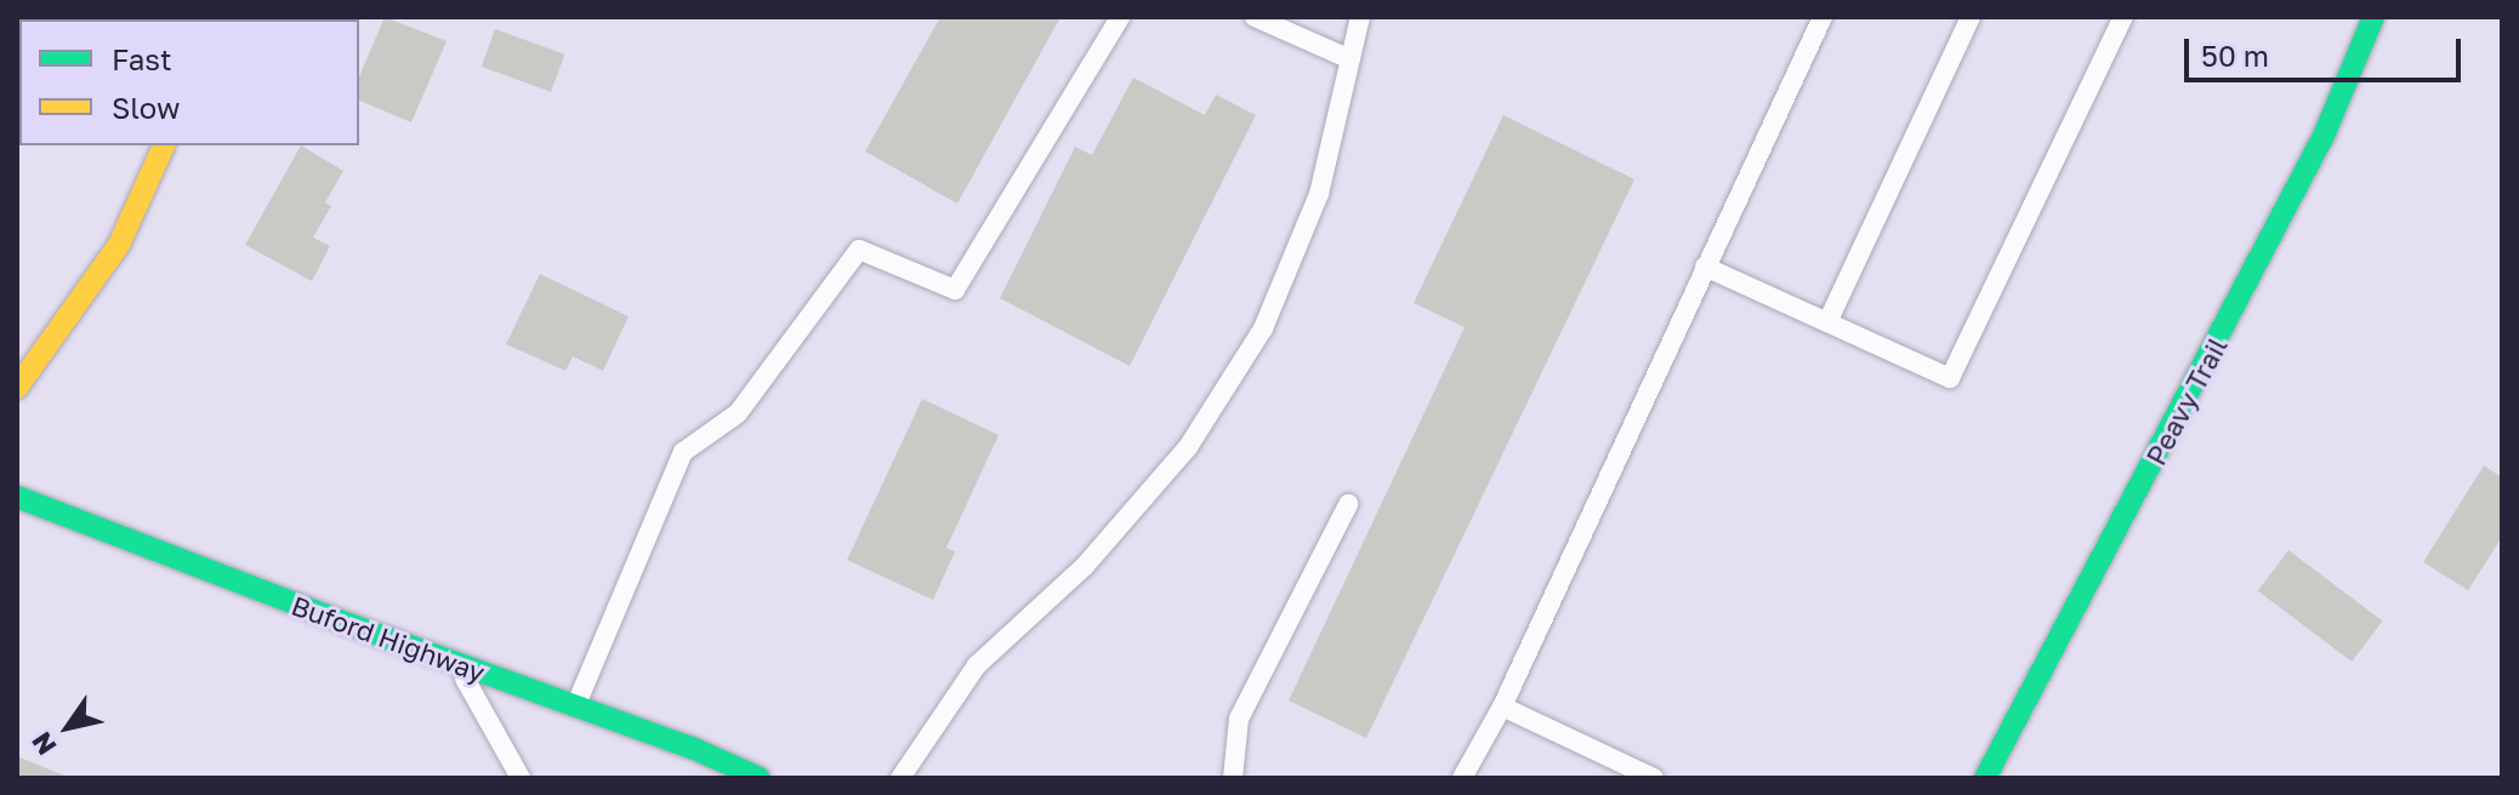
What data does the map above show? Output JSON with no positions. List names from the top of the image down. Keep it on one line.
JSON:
{"streets":{"street":["Peavy Trail","Buford Highway"]},"legend":["Fast","Slow"],"scale_bar":"50 m","north":"bottom left"}
